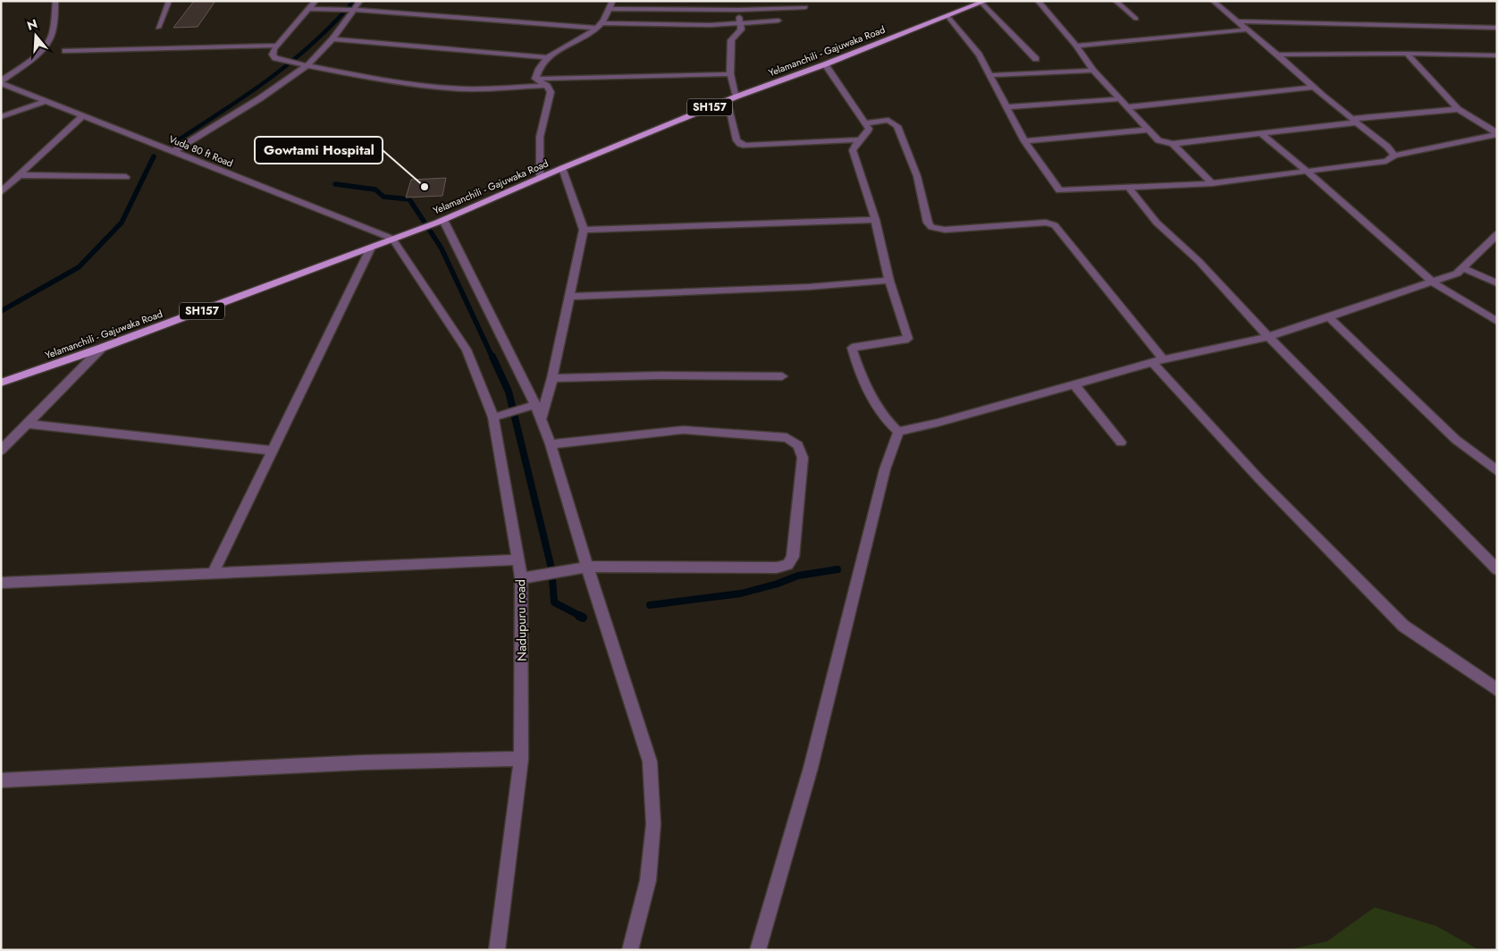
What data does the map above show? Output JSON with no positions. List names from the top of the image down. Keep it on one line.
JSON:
{"streets":{"main road":["Yelamanchili - Gajuwaka Road","SH157"],"street":["Vuda 80 ft Road","Nadupuru road"]},"crossings":[["Yelamanchili - Gajuwaka Road","Vuda 80 ft Road"],["Yelamanchili - Gajuwaka Road","Nadupuru road"],["Vuda 80 ft Road","Nadupuru road"]],"places":["Gowtami Hospital"],"north":"top"}
